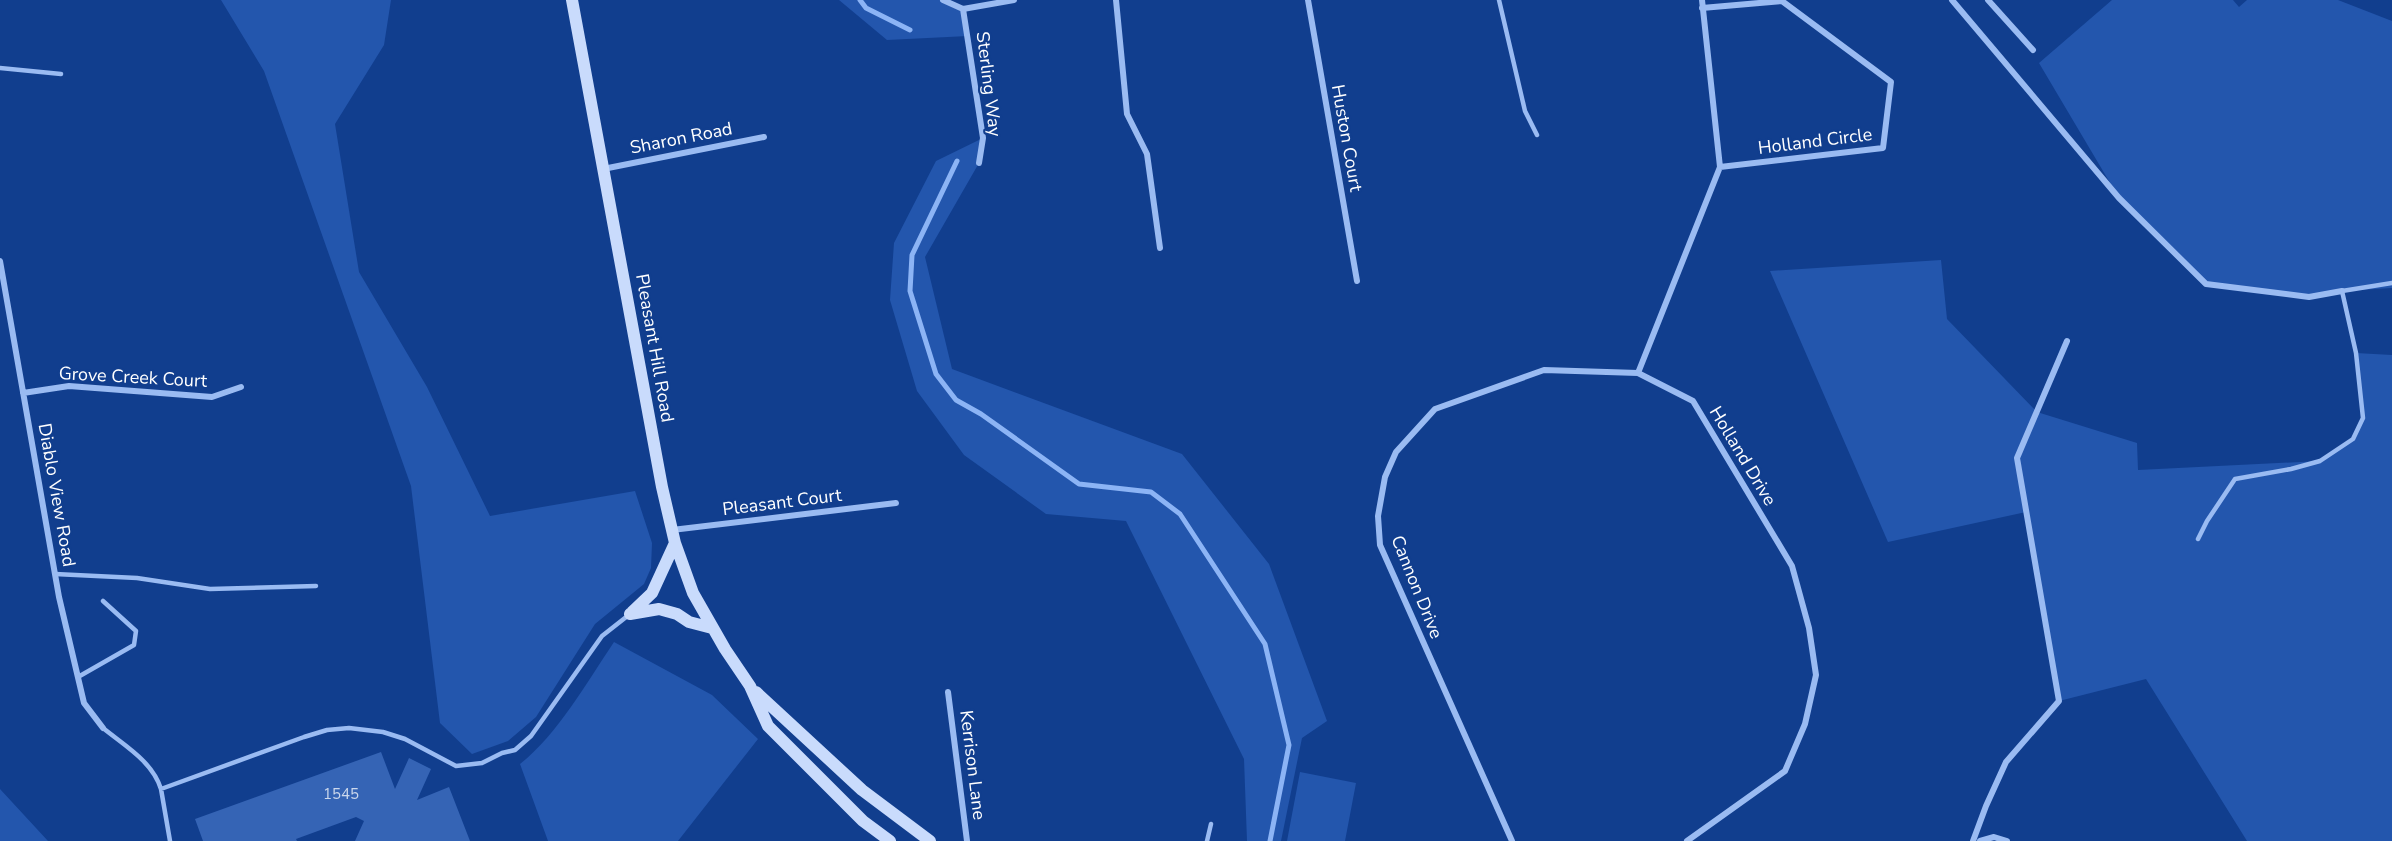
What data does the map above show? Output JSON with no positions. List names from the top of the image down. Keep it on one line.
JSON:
{"streets":{"main road":["Pleasant Hill Road"],"street":["Sterling Way","Sharon Road","Huston Court","Holland Circle","Grove Creek Court","Holland Drive","Diablo View Road","Pleasant Court","Cannon Drive","Kerrison Lane"]},"crossings":[["Sharon Road","Pleasant Hill Road"],["Pleasant Hill Road","Pleasant Court"],["Grove Creek Court","Diablo View Road"],["Holland Drive","Cannon Drive"]],"house_numbers":["1545"]}
